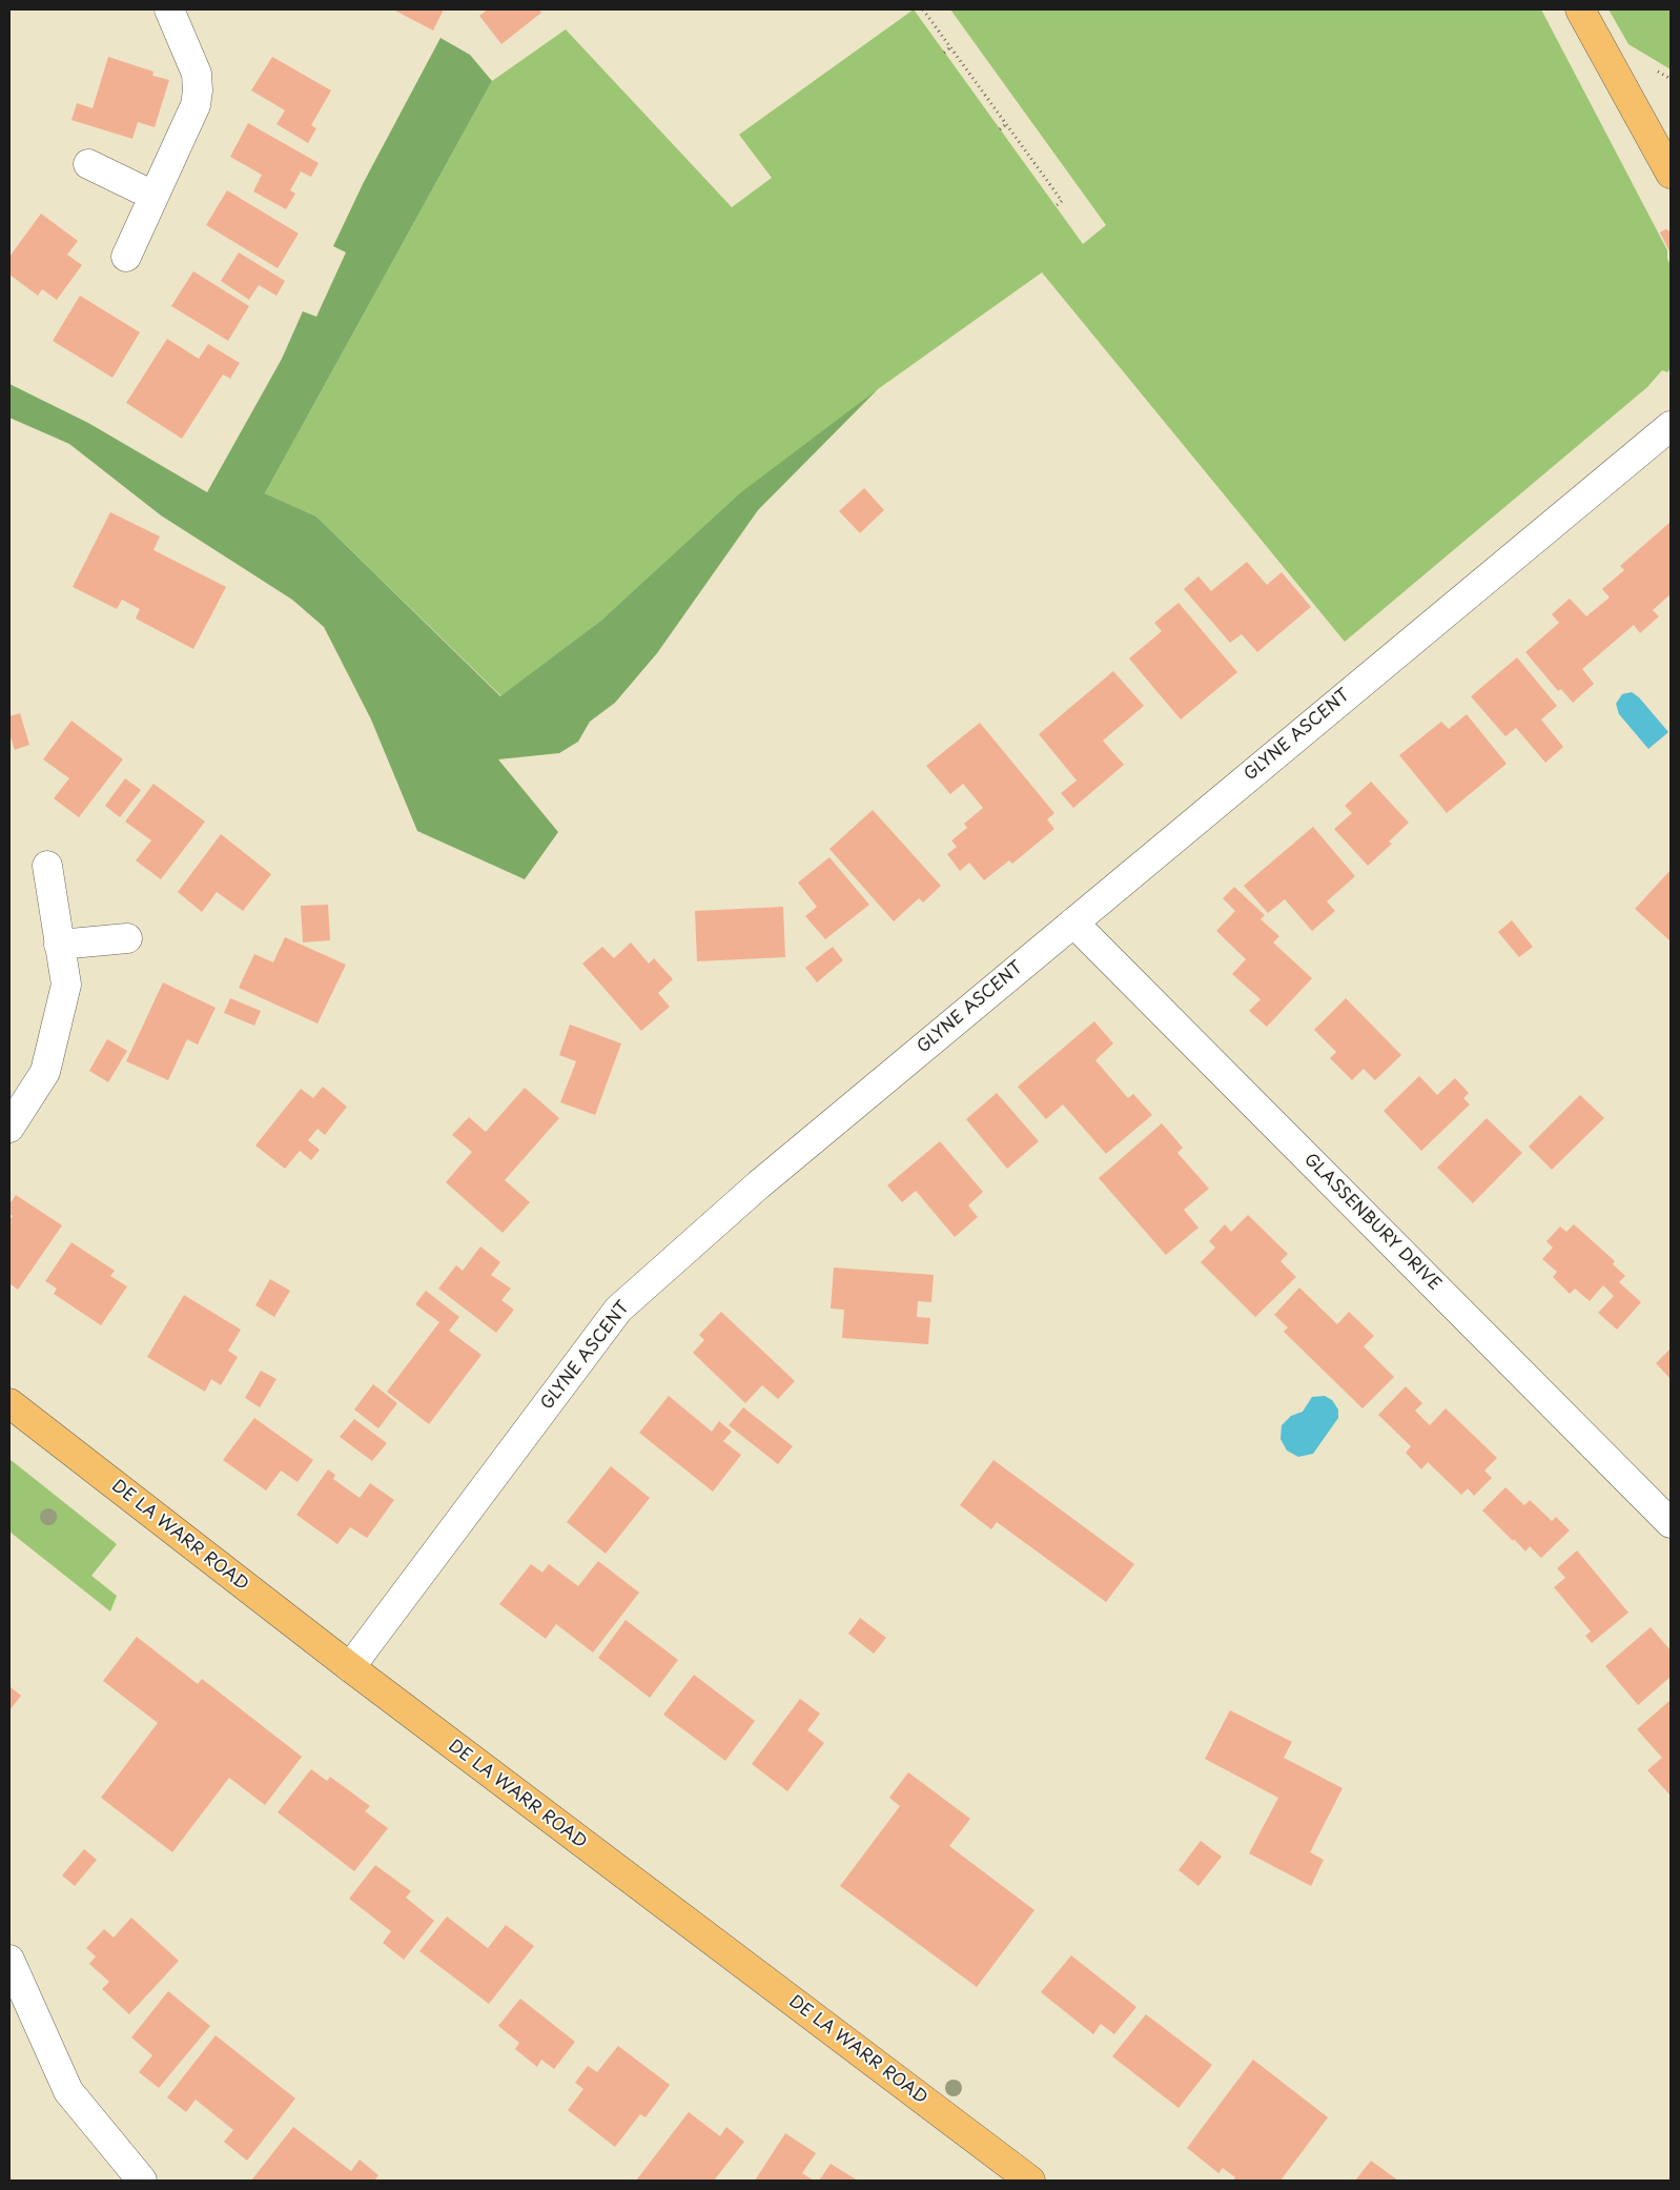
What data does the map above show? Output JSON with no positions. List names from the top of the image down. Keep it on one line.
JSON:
{"streets":{"main road":["DE LA WARR ROAD"],"street":["GLYNE ASCENT","GLASSENBURY DRIVE"]},"crossings":[["GLYNE ASCENT","GLASSENBURY DRIVE"],["GLYNE ASCENT","DE LA WARR ROAD"]]}
